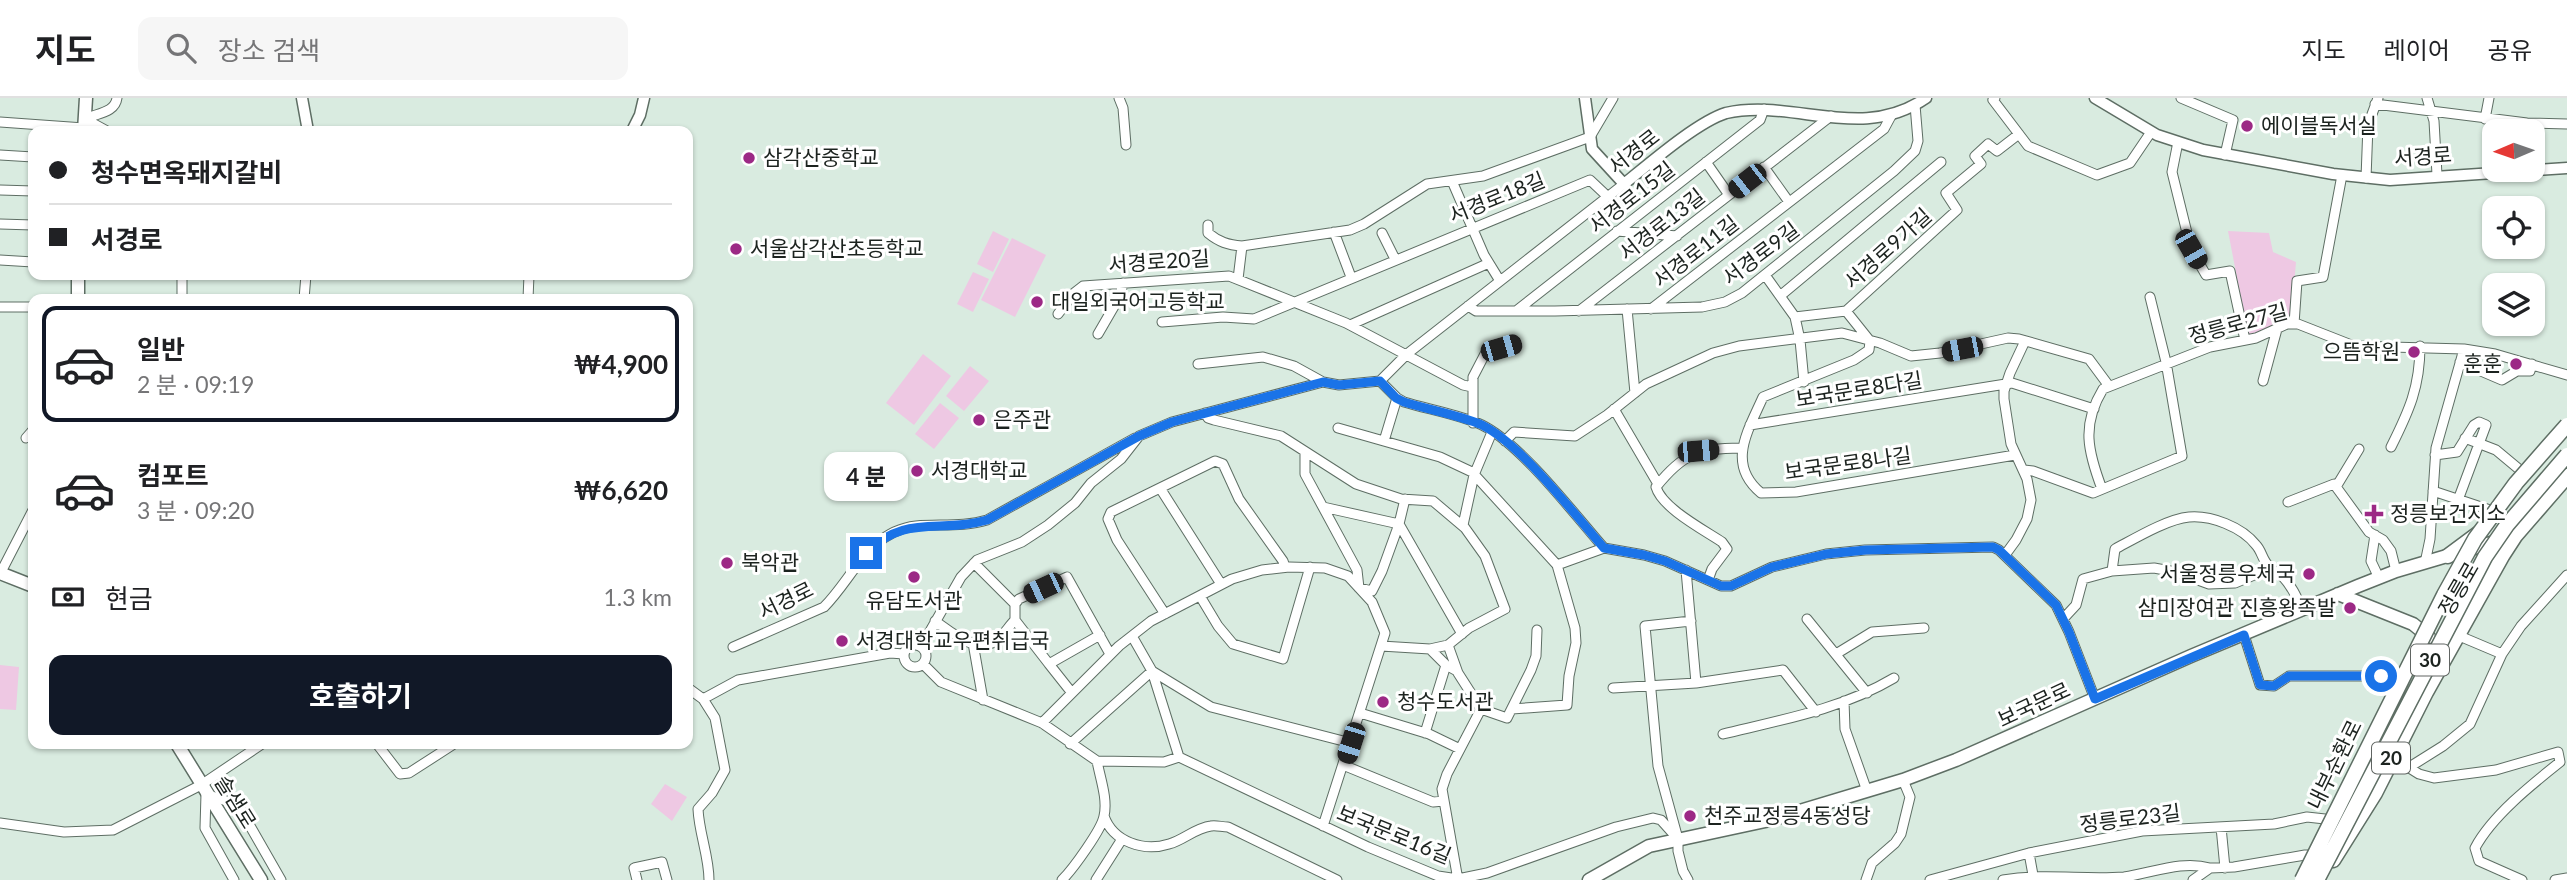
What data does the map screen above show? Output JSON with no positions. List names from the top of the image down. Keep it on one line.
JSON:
{"streets":{"main road":["정릉로","30","보국문로","20","내부순환로","솔샘로"],"street":["서경로","서경로18길","서경로15길","서경로13길","서경로9가길","서경로11길","서경로9길","서경로20길","정릉로27길","보국문로8다길","보국문로8나길","정릉로23길","보국문로16길"]},"crossings":[["서경로","서경로18길"],["서경로","서경로15길"],["서경로","서경로13길"],["서경로","서경로11길"],["서경로","서경로9길"],["서경로","서경로20길"],["서경로18길","서경로20길"],["서경로15길","서경로9길"],["서경로13길","서경로9길"],["서경로11길","서경로9길"],["정릉로","보국문로"],["정릉로","내부순환로"],["정릉로","정릉로23길"],["보국문로","보국문로16길"]],"places":{"other":["에이블독서실","삼각산중학교","서울삼각산초등학교","대일외국어고등학교","으뜸학원","훈훈","은주관","서경대학교","북악관","서울정릉우체국","유담도서관","삼미장여관 진흥왕족발","서경대학교우편취급국","청수도서관","천주교정릉4동성당"],"health":["정릉보건지소"]},"north":"left","page":{"header":"지도","search":"장소 검색","nav":["지도","레이어","공유"],"banner":["청수면옥돼지갈비","서경로"],"list":[{"name":"일반","note":"2 분 · 09:19","value":"₩4,900"},{"name":"컴포트","note":"3 분 · 09:20","value":"₩6,620"}],"bubble":"4 분","pay":["현금","1.3 km"],"buttons":"호출하기"}}
